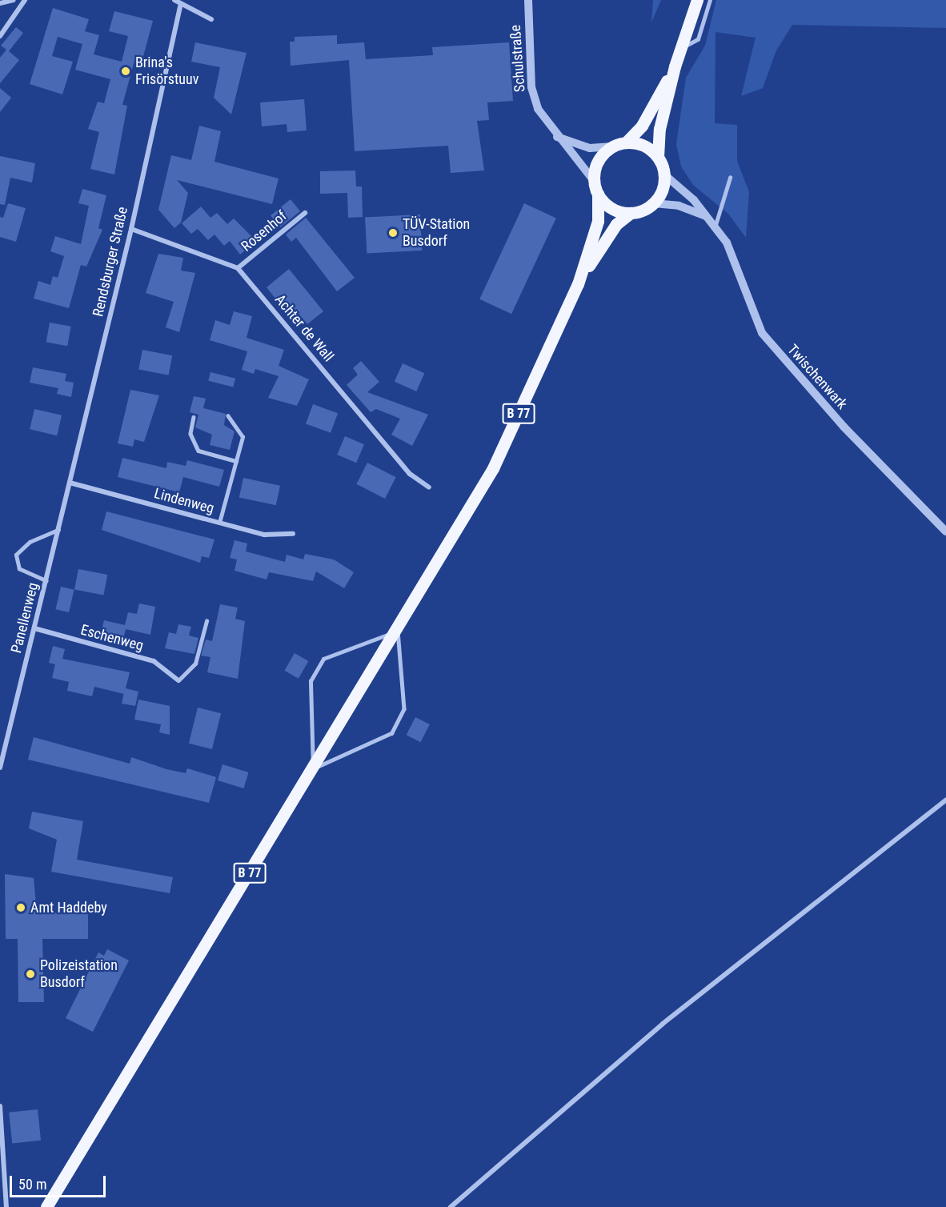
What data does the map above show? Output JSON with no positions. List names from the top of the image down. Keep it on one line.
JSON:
{"streets":{"main road":["B 77"],"street":["Schulstraße","Rosenhof","Rendsburger Straße","Achter de Wall","Twischenwark","Lindenweg","Panellenweg","Eschenweg"]},"crossings":[["Schulstraße","Twischenwark"],["Schulstraße","B 77"],["Rosenhof","Achter de Wall"],["Rendsburger Straße","Achter de Wall"],["Rendsburger Straße","Lindenweg"],["Rendsburger Straße","Panellenweg"],["Twischenwark","B 77"],["Panellenweg","Eschenweg"]],"places":["Brina's Frisörstuuv","TÜV-Station Busdorf","Amt Haddeby","Polizeistation Busdorf"],"scale_bar":"50 m"}
